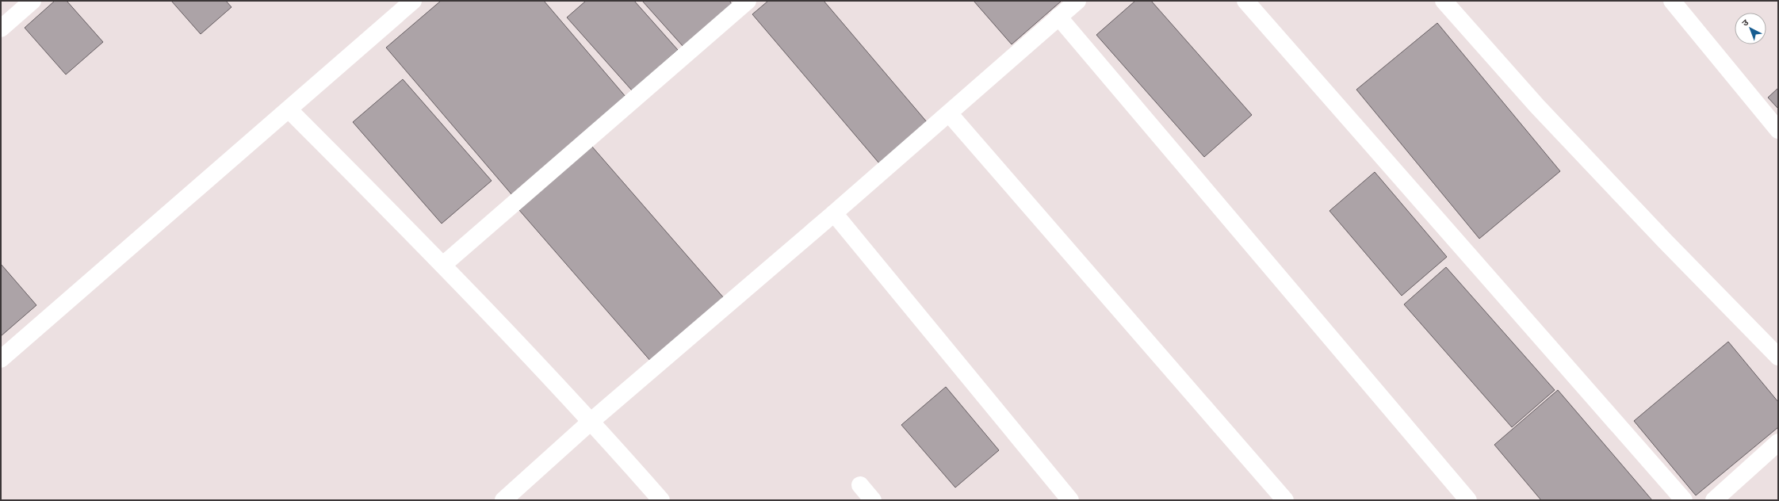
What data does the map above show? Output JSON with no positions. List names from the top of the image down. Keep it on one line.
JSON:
{"north":"top left"}
